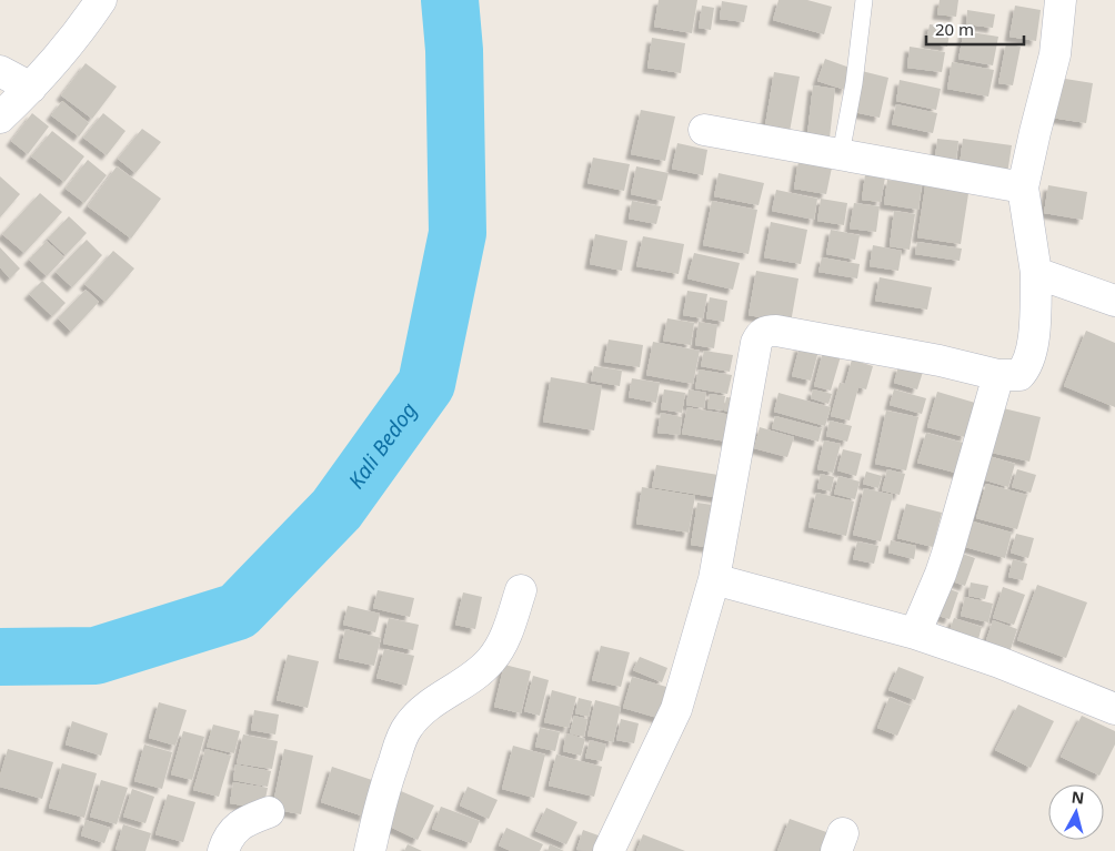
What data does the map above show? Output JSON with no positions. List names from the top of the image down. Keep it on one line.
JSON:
{"water":["Kali Bedog"],"scale_bar":"20 m","north":"top"}
